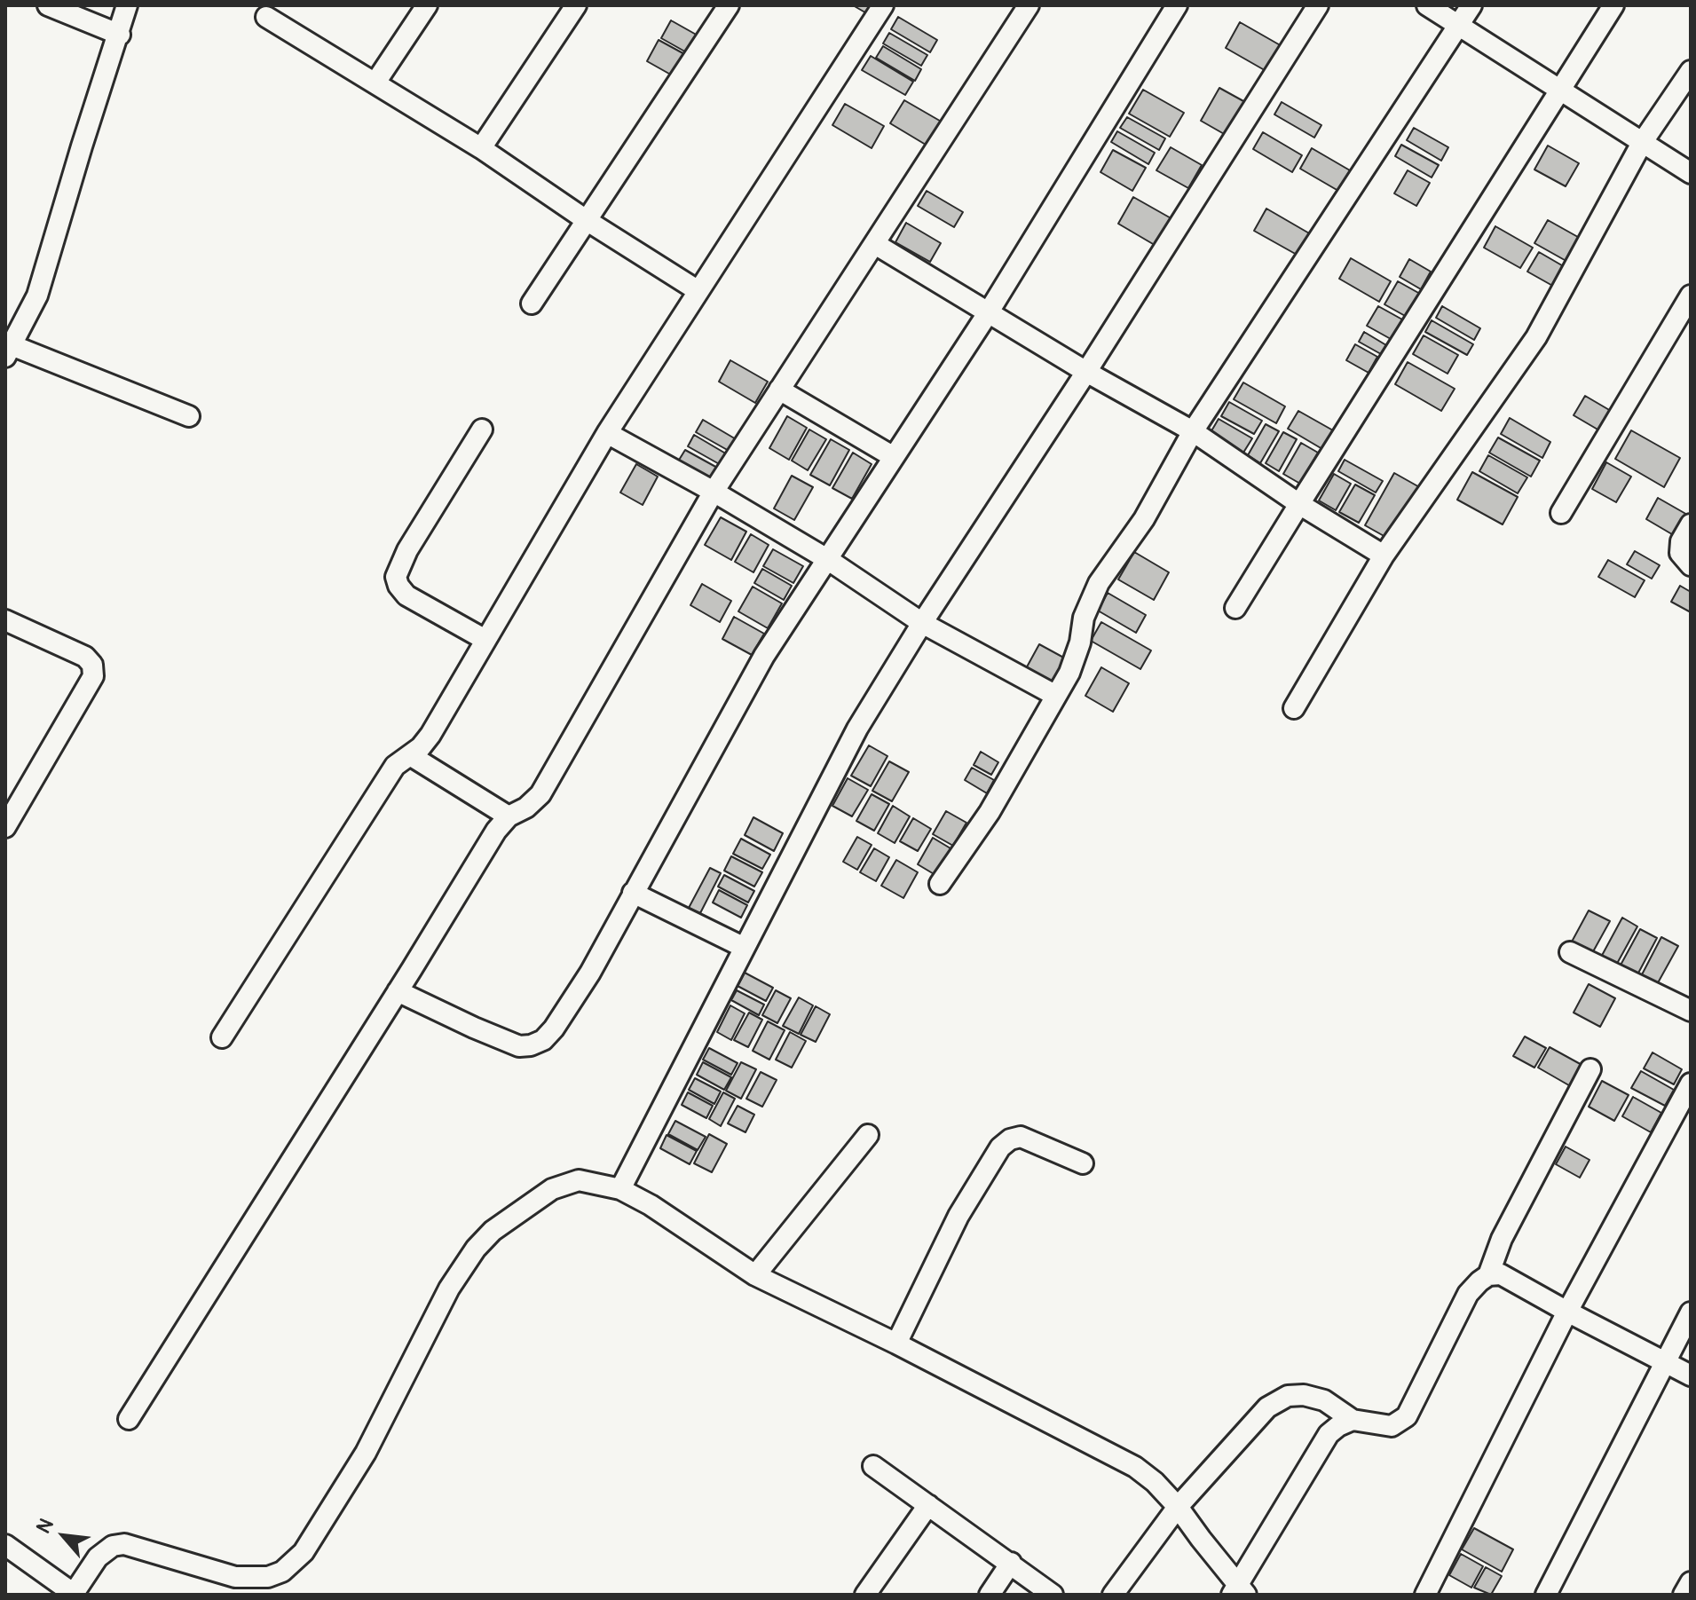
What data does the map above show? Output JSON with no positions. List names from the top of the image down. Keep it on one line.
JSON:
{"north":"top left"}
